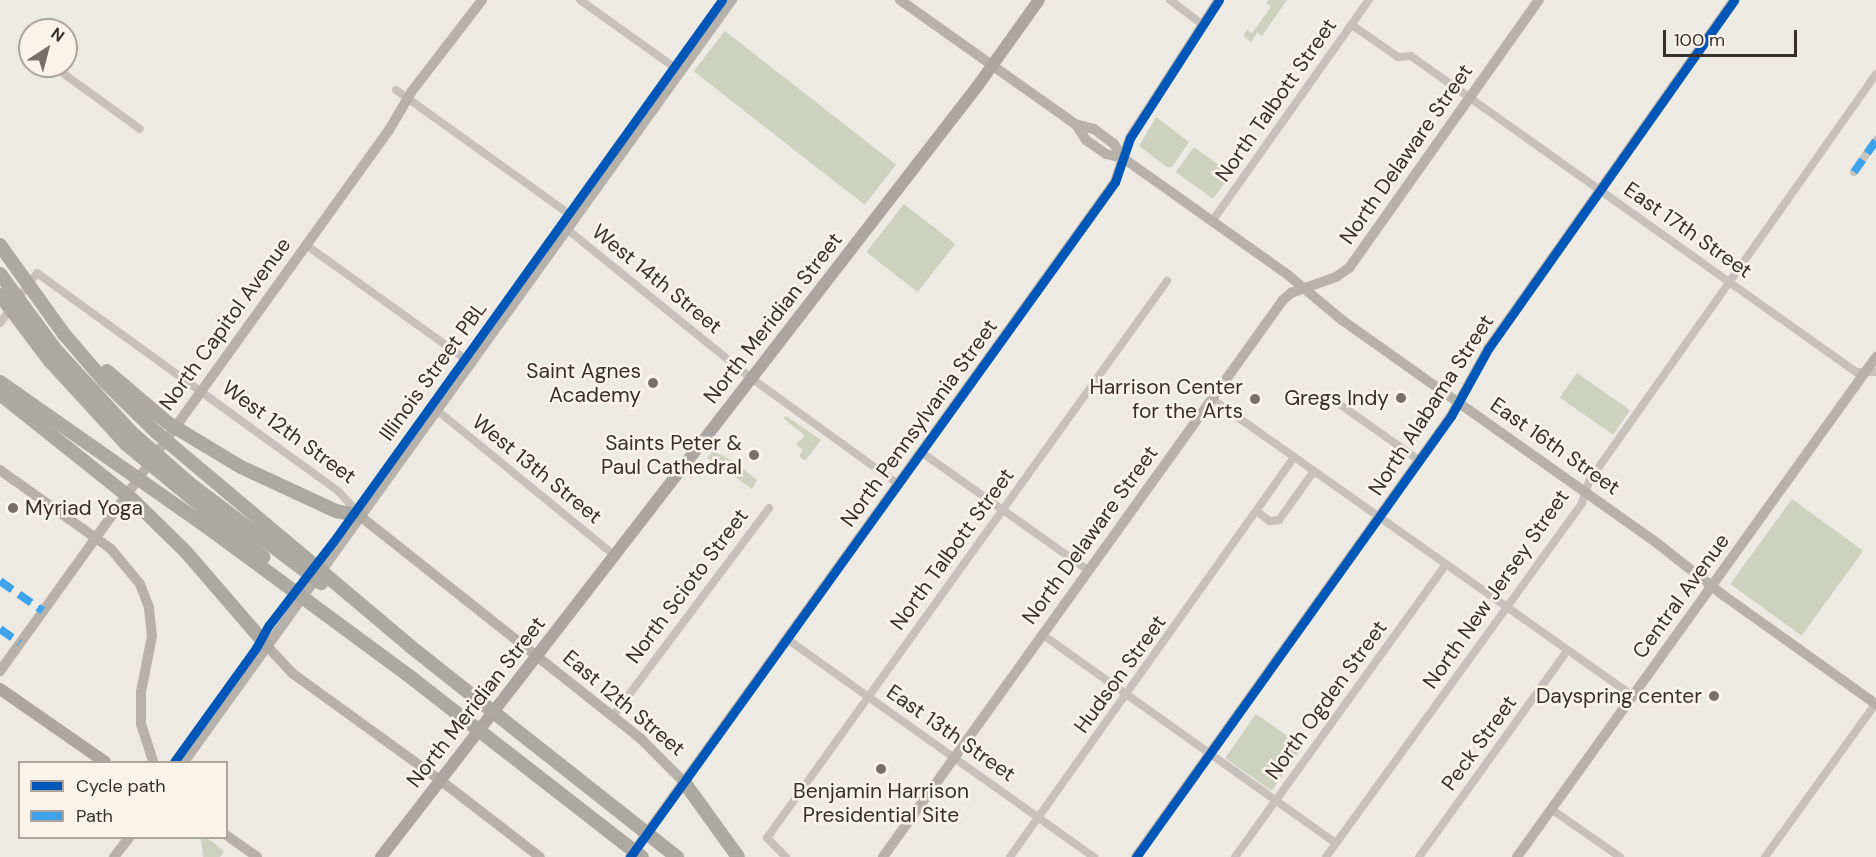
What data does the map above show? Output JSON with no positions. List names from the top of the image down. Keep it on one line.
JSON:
{"streets":{"main road":["North Delaware Street","North Meridian Street","North Capitol Avenue","North Alabama Street","North Pennsylvania Street","West 12th Street","East 16th Street","Central Avenue","East 12th Street"],"street":["North Talbott Street","East 17th Street","West 14th Street","West 13th Street","North Scioto Street","North New Jersey Street","Hudson Street","North Ogden Street","East 13th Street","Peck Street"],"cycle path":["Illinois Street PBL"]},"crossings":[["North Talbott Street","East 17th Street"],["North Talbott Street","East 16th Street"],["North Talbott Street","East 13th Street"],["North Delaware Street","East 17th Street"],["North Delaware Street","East 16th Street"],["North Delaware Street","East 13th Street"],["East 17th Street","North Alabama Street"],["East 17th Street","North New Jersey Street"],["East 17th Street","Central Avenue"],["West 14th Street","North Meridian Street"],["West 14th Street","North Capitol Avenue"],["West 14th Street","North Pennsylvania Street"],["North Meridian Street","West 12th Street"],["North Meridian Street","East 16th Street"],["North Meridian Street","West 13th Street"],["North Meridian Street","East 12th Street"],["North Capitol Avenue","West 12th Street"],["North Alabama Street","East 16th Street"],["North Pennsylvania Street","East 16th Street"],["North Pennsylvania Street","East 12th Street"],["North Pennsylvania Street","East 13th Street"],["West 12th Street","East 12th Street"],["East 16th Street","North New Jersey Street"],["East 16th Street","Central Avenue"],["North Scioto Street","East 12th Street"],["Hudson Street","East 13th Street"]],"places":["Saint Agnes Academy","Gregs Indy","Harrison Center for the Arts","Saints Peter & Paul Cathedral","Myriad Yoga","Dayspring center","Benjamin Harrison Presidential Site"],"legend":["Cycle path","Path"],"scale_bar":"100 m","north":"top right"}
